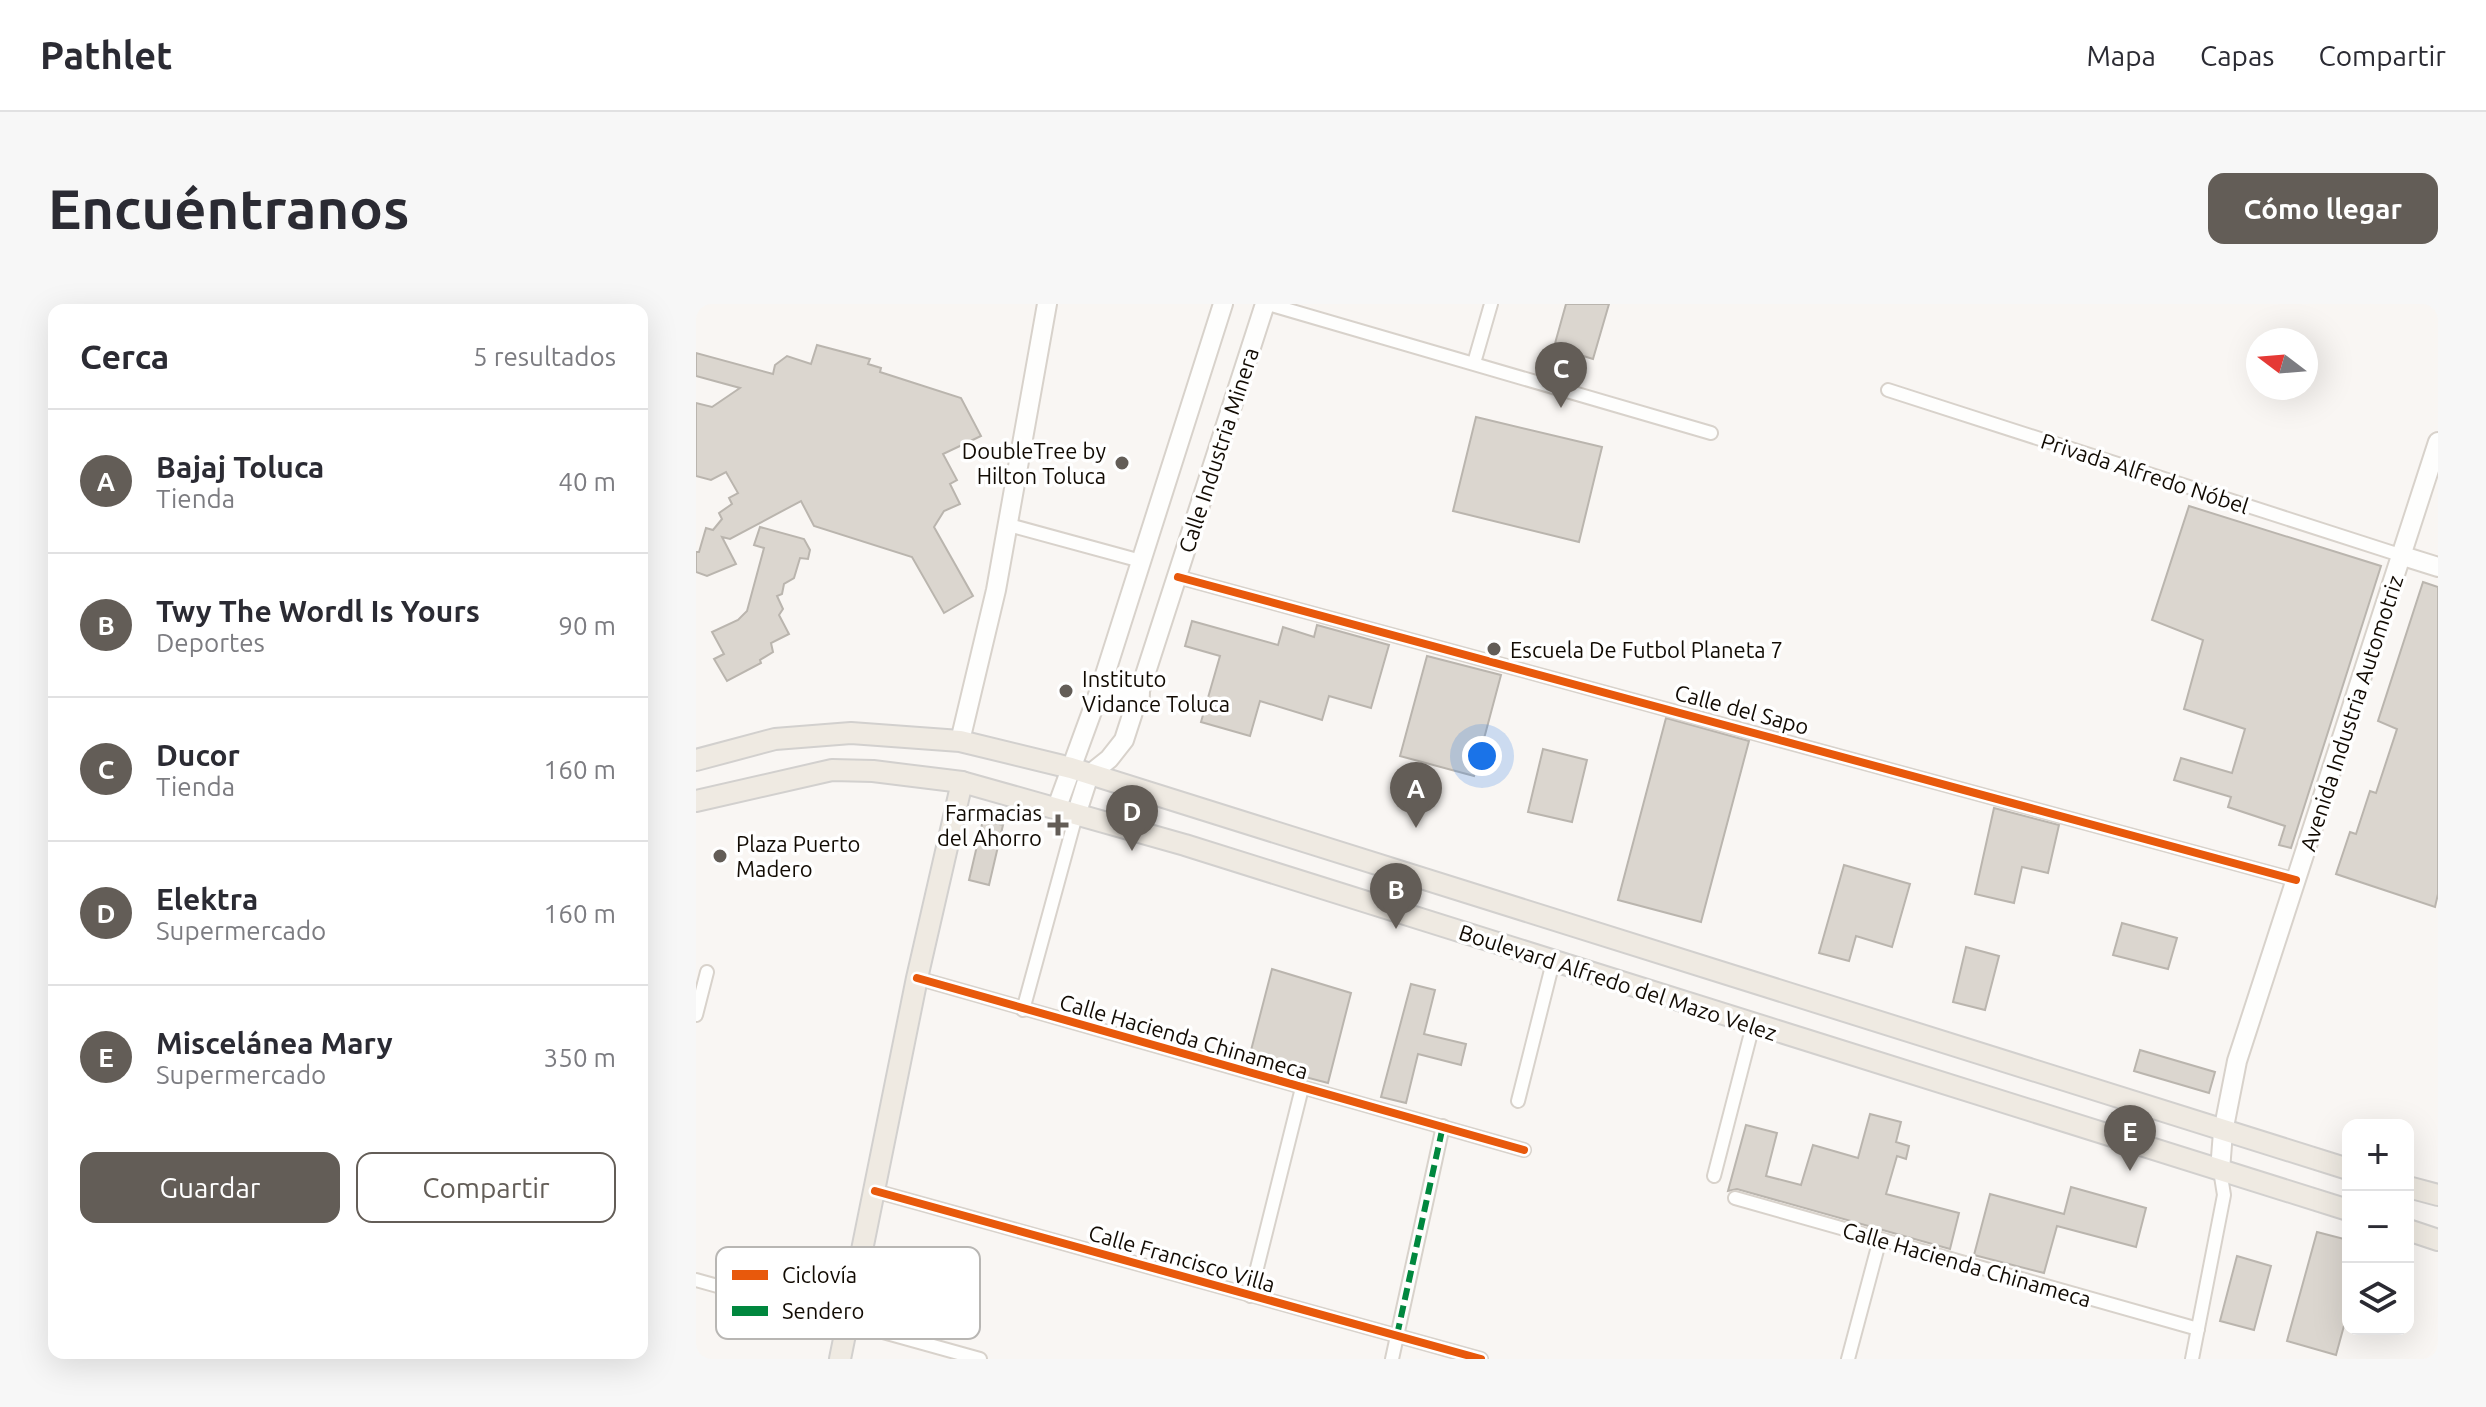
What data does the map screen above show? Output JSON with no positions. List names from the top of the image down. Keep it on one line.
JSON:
{"streets":{"main road":["Calle Industria Minera","Avenida Industria Automotriz","Boulevard Alfredo del Mazo Velez"],"street":["Privada Alfredo Nóbel","Calle del Sapo","Calle Hacienda Chinameca","Calle Francisco Villa"]},"crossings":[["Calle Industria Minera","Calle del Sapo"],["Calle Industria Minera","Boulevard Alfredo del Mazo Velez"],["Privada Alfredo Nóbel","Avenida Industria Automotriz"],["Calle del Sapo","Avenida Industria Automotriz"],["Avenida Industria Automotriz","Boulevard Alfredo del Mazo Velez"]],"places":{"other":["DoubleTree by Hilton Toluca","Escuela De Futbol Planeta 7","Instituto Vidance Toluca","Plaza Puerto Madero"],"health":["Farmacias del Ahorro"]},"legend":["Ciclovía","Sendero"],"north":"left","page":{"header":"Pathlet","nav":["Mapa","Capas","Compartir"],"buttons":["Cómo llegar",["Guardar","Compartir"]],"title":"Encuéntranos","heading":["Cerca","5 resultados"],"pins":["C","A","D","B","E"],"list":[{"mark":"A","name":"Bajaj Toluca","note":"Tienda","value":"40 m"},{"mark":"B","name":"Twy The Wordl Is Yours","note":"Deportes","value":"90 m"},{"mark":"C","name":"Ducor","note":"Tienda","value":"160 m"},{"mark":"D","name":"Elektra","note":"Supermercado","value":"160 m"},{"mark":"E","name":"Miscelánea Mary","note":"Supermercado","value":"350 m"}],"map_buttons":["+","−"]}}
